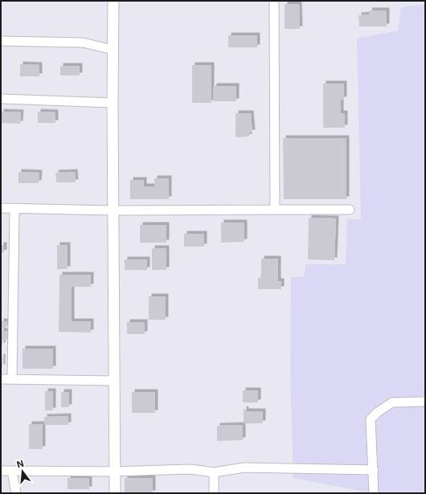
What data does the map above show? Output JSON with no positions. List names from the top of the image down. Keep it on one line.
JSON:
{"north":"top"}
